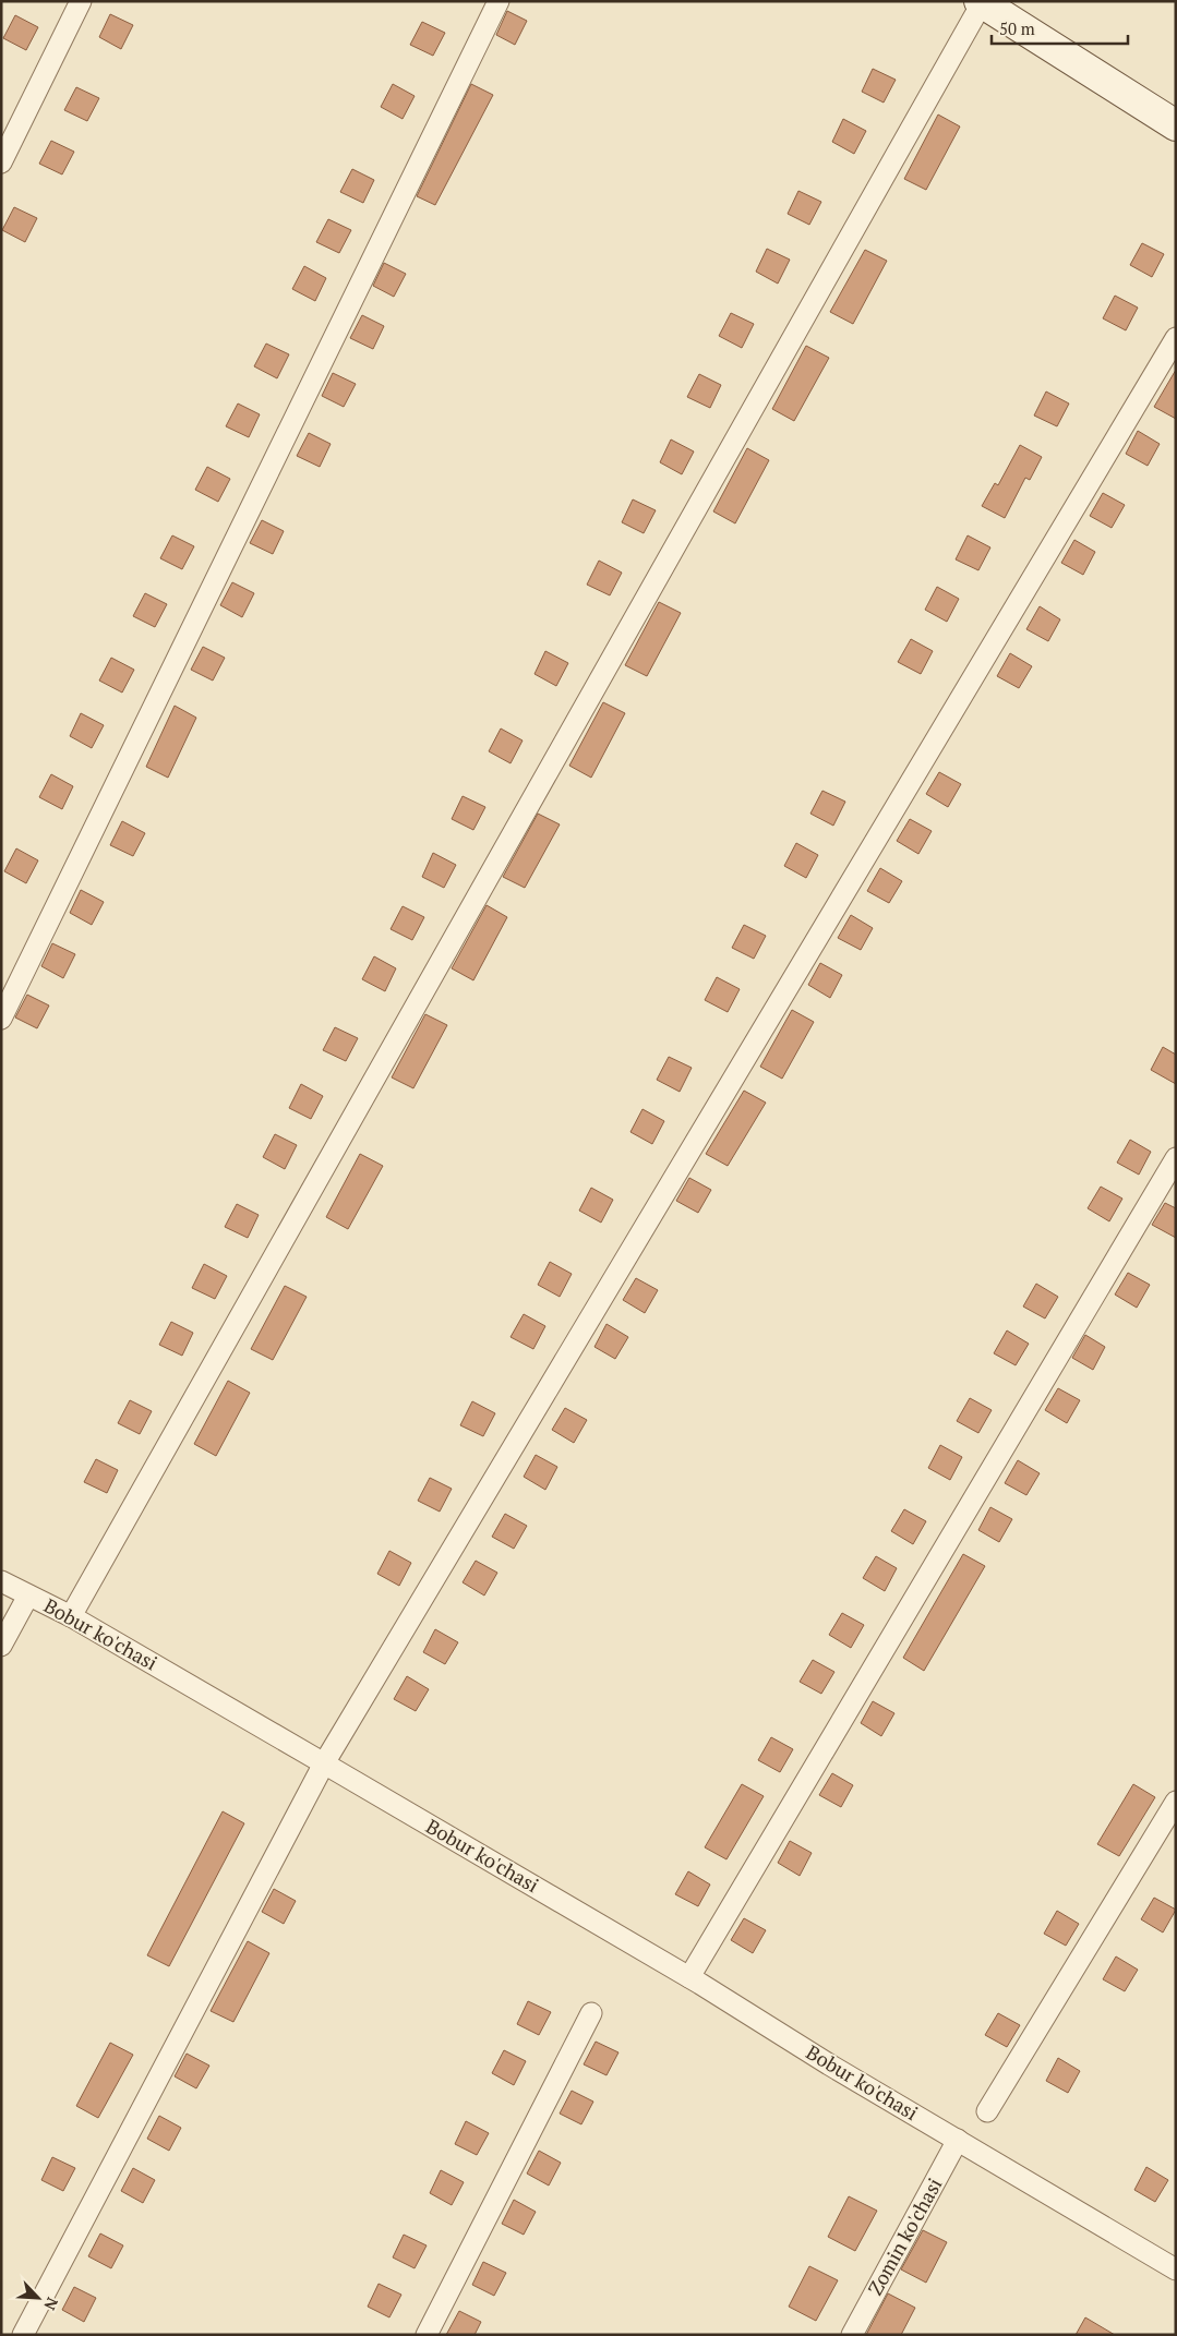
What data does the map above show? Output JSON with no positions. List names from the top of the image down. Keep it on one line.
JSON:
{"streets":{"street":["Bobur ko'chasi","Zomin ko'chasi"]},"crossings":[["Bobur ko'chasi","Zomin ko'chasi"]],"scale_bar":"50 m","north":"bottom right"}
